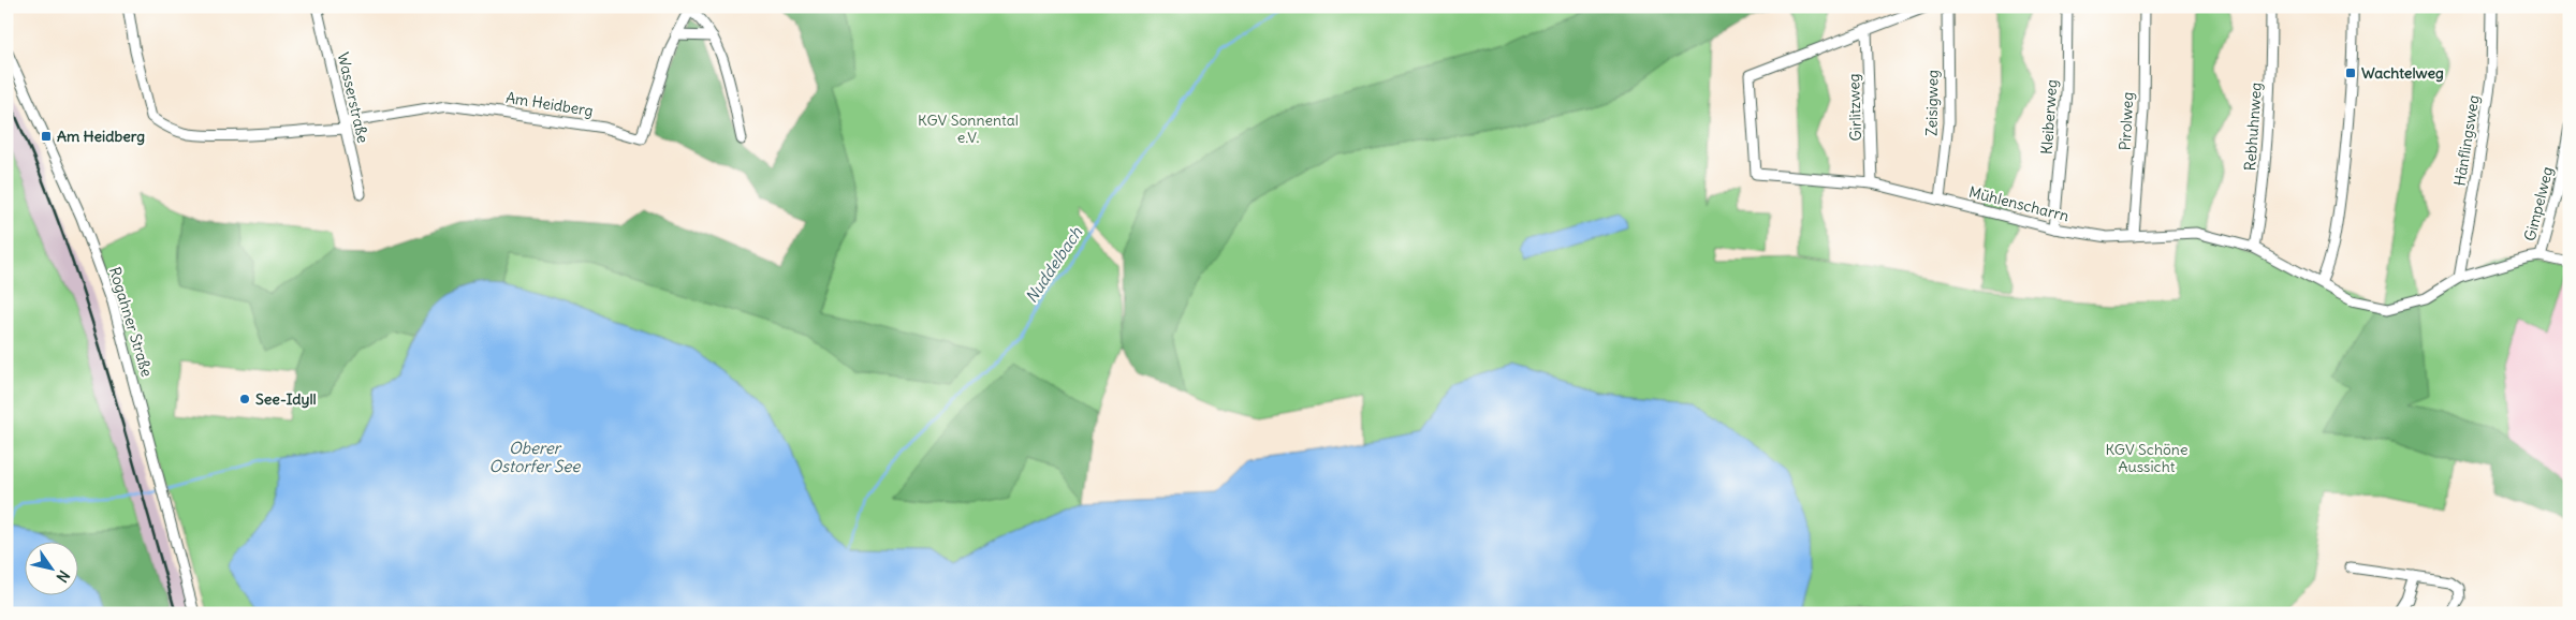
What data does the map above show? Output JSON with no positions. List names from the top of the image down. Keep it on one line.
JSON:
{"streets":{"street":["Wasserstraße","Zeisigweg","Am Heidberg","Girlitzweg","Kleiberweg","Pirolweg","Rebhuhnweg","Hänflingsweg","Mühlenscharrn","Gimpelweg","Rogahner Straße"]},"crossings":[["Wasserstraße","Am Heidberg"],["Zeisigweg","Mühlenscharrn"],["Girlitzweg","Mühlenscharrn"],["Kleiberweg","Mühlenscharrn"],["Pirolweg","Mühlenscharrn"],["Rebhuhnweg","Mühlenscharrn"],["Hänflingsweg","Mühlenscharrn"],["Mühlenscharrn","Gimpelweg"]],"water":["Nuddelbach","Oberer Ostorfer See"],"parks":["KGV Sonnental e.V.","KGV Schöne Aussicht"],"places":{"transit":["Wachtelweg","Am Heidberg"],"other":["See-Idyll"]},"north":"bottom right"}
